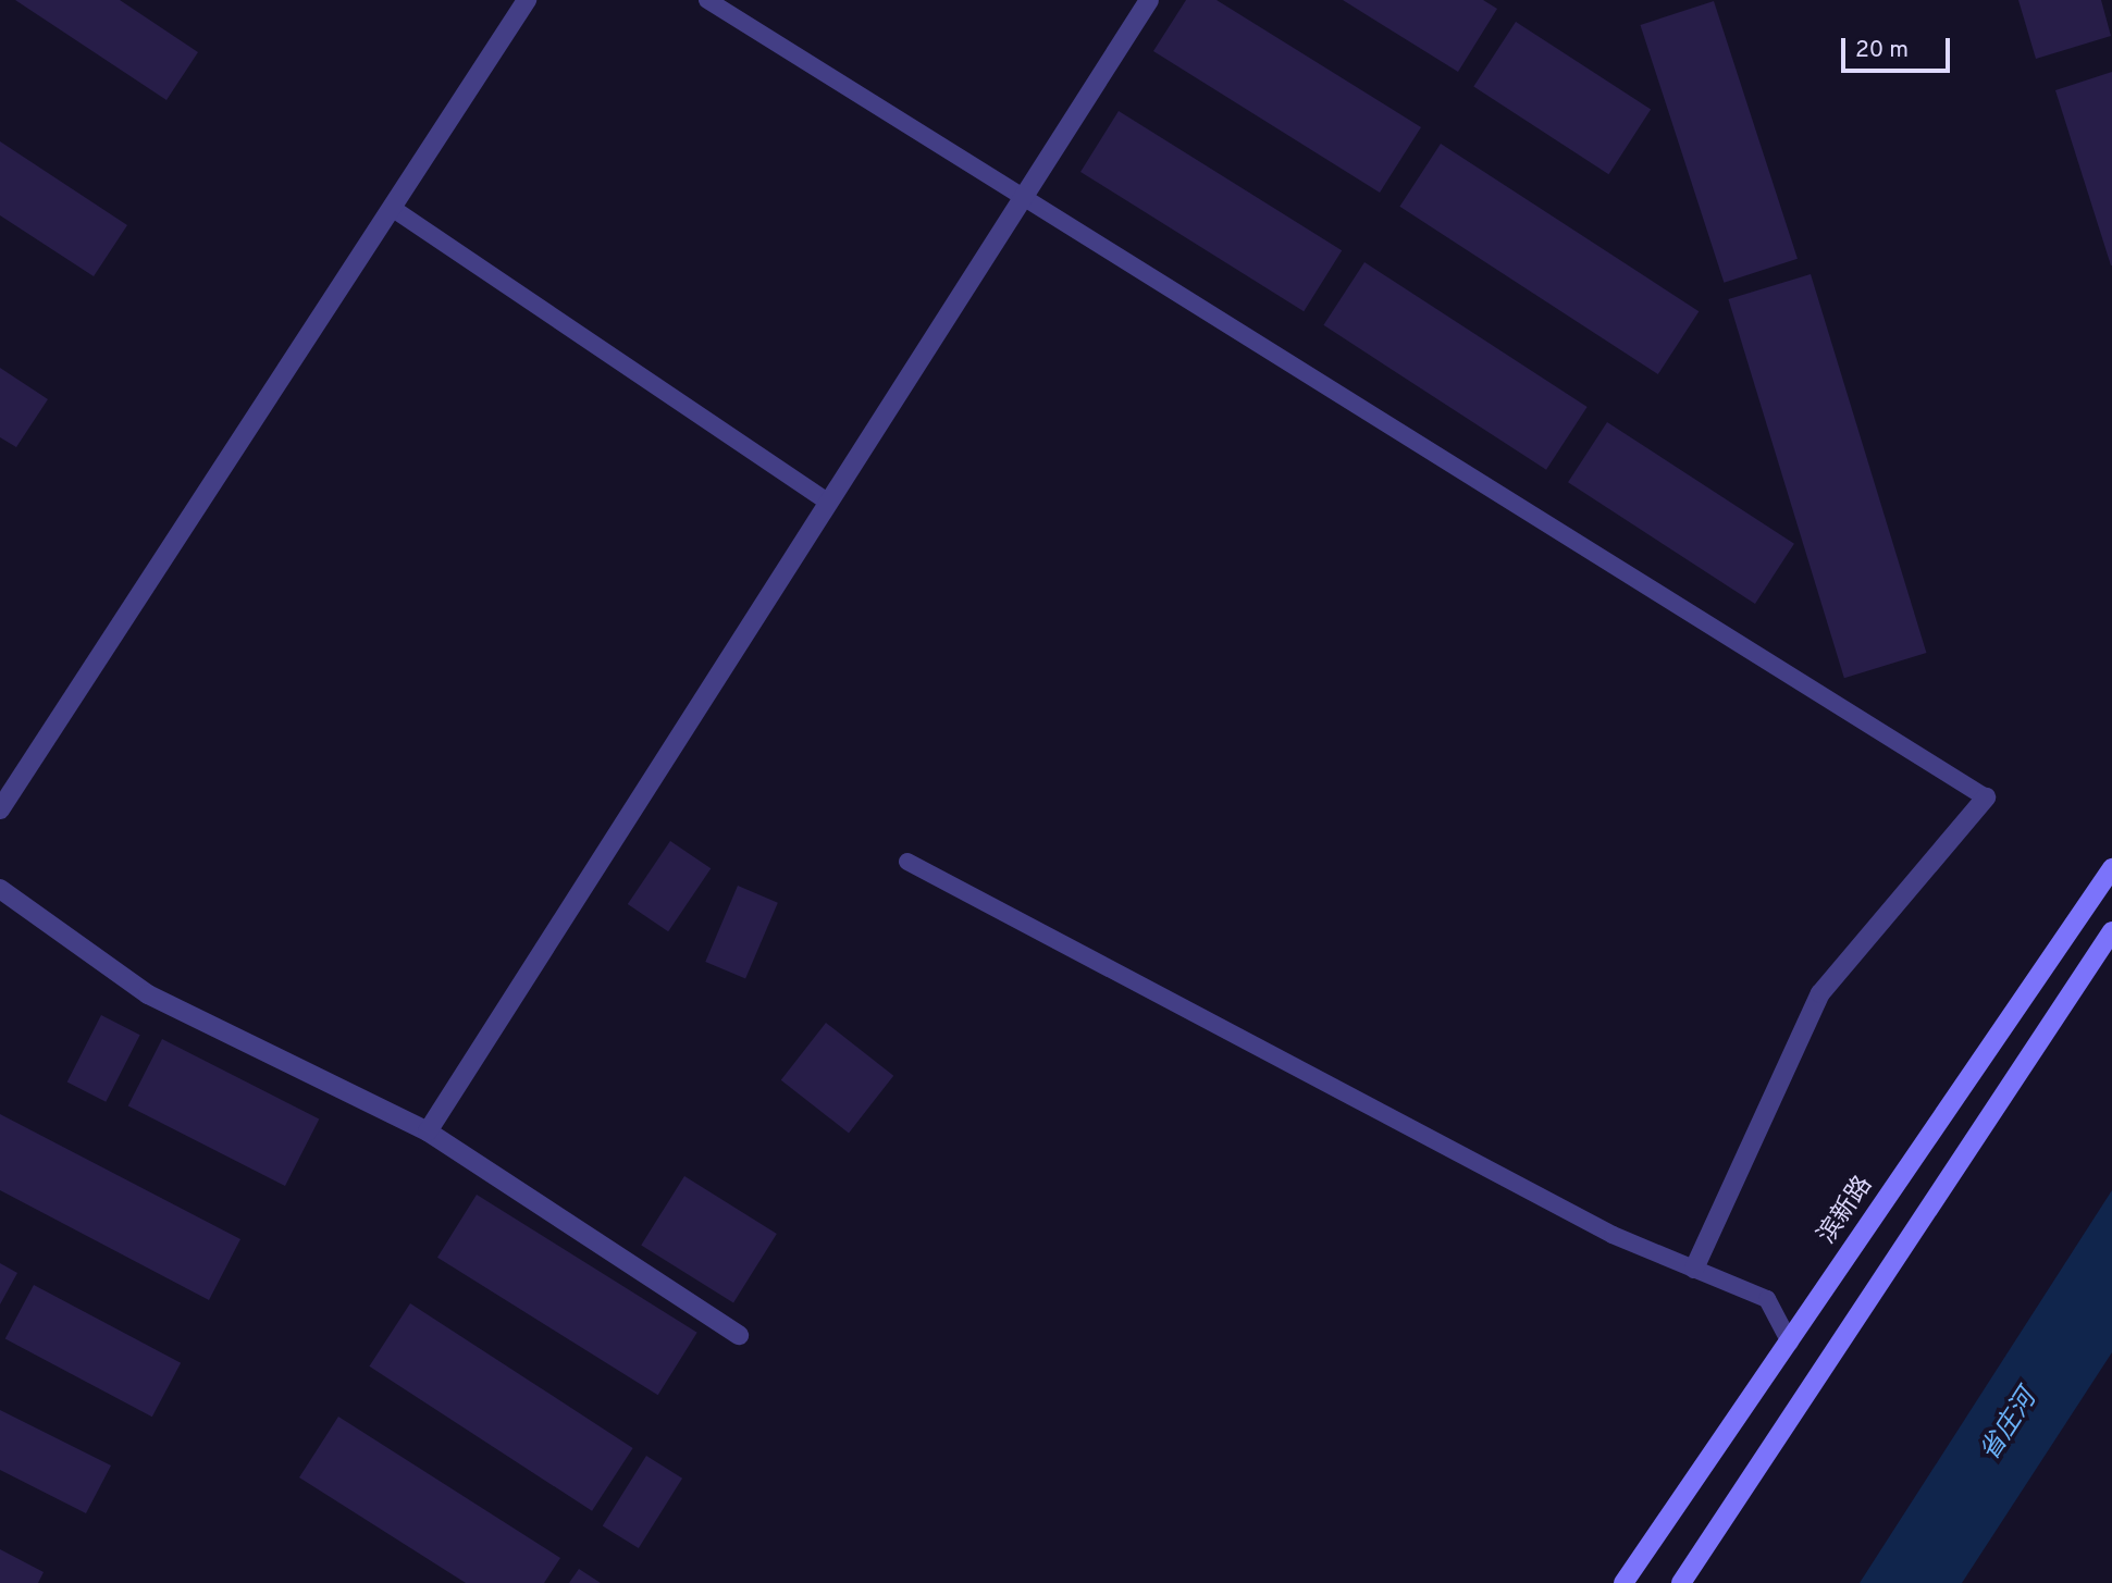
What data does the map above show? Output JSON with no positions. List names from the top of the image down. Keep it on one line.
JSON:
{"streets":{"main road":["滨新路"]},"water":["省庄河"],"scale_bar":"20 m"}
